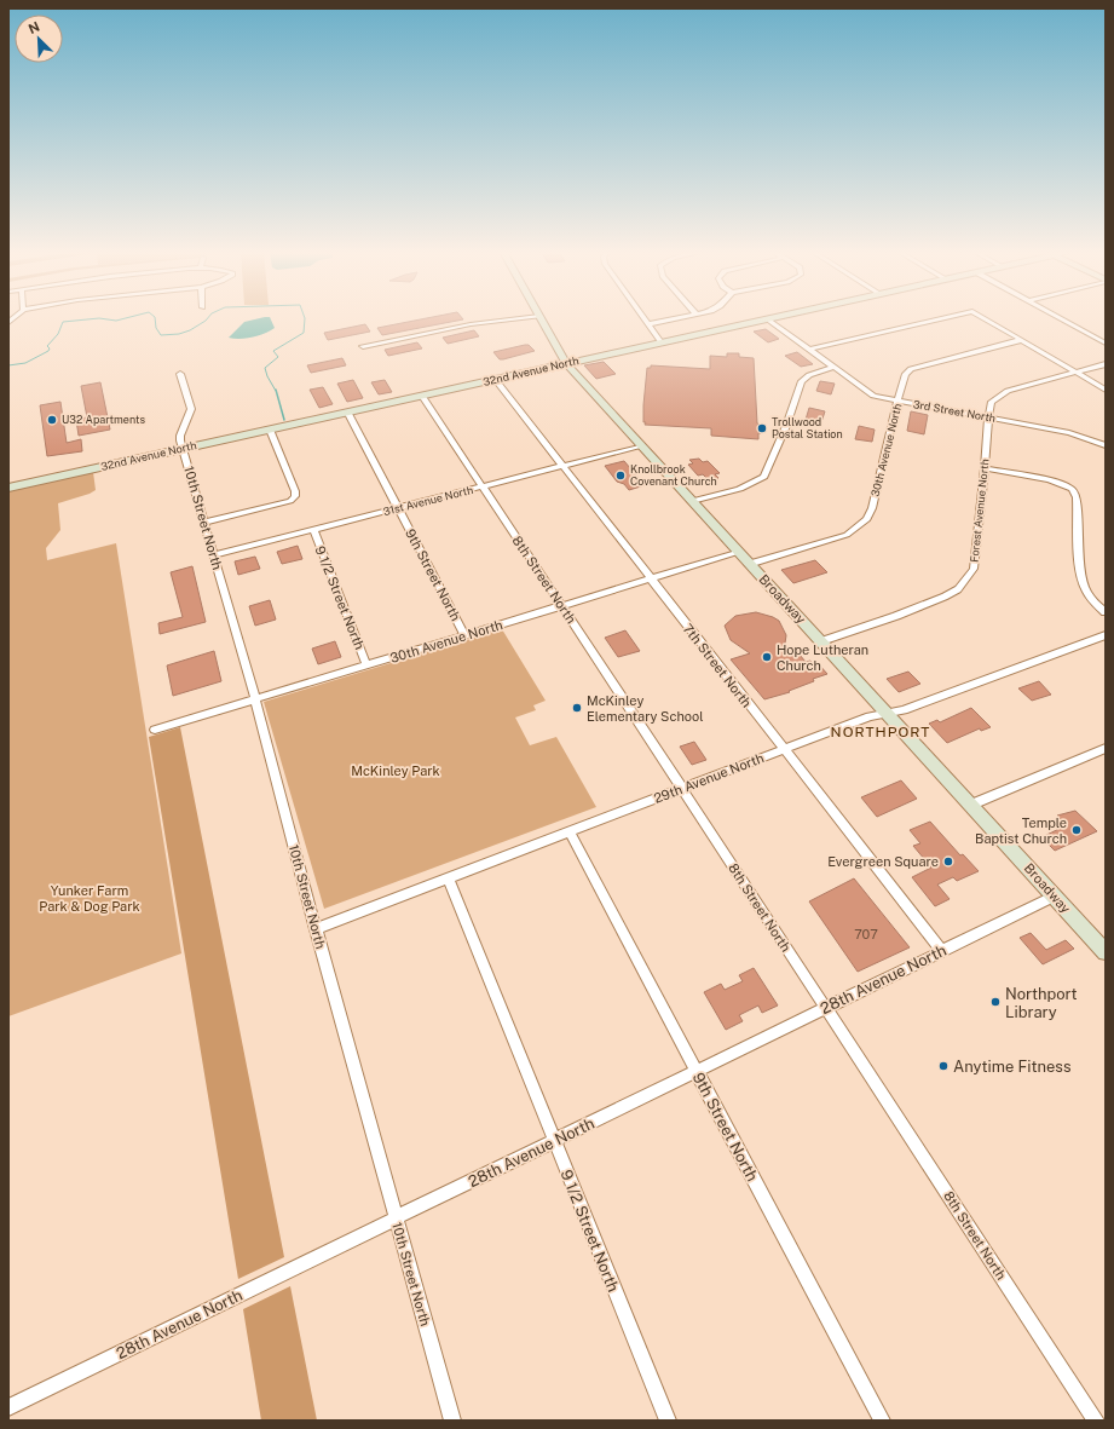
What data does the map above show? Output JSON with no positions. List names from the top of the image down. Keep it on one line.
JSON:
{"streets":{"street":["32nd Avenue North","3rd Street North","30th Avenue North","31st Avenue North","Forest Avenue North","10th Street North","9th Street North","8th Street North","9 1/2 Street North","Broadway","7th Street North","29th Avenue North","28th Avenue North"]},"crossings":[["32nd Avenue North","3rd Street North"],["32nd Avenue North","10th Street North"],["32nd Avenue North","9th Street North"],["32nd Avenue North","8th Street North"],["32nd Avenue North","Broadway"],["32nd Avenue North","7th Street North"],["3rd Street North","30th Avenue North"],["3rd Street North","Forest Avenue North"],["30th Avenue North","10th Street North"],["30th Avenue North","9th Street North"],["30th Avenue North","8th Street North"],["30th Avenue North","9 1/2 Street North"],["30th Avenue North","Broadway"],["30th Avenue North","7th Street North"],["31st Avenue North","10th Street North"],["31st Avenue North","9th Street North"],["31st Avenue North","8th Street North"],["31st Avenue North","9 1/2 Street North"],["31st Avenue North","Broadway"],["31st Avenue North","7th Street North"],["Forest Avenue North","Broadway"],["10th Street North","29th Avenue North"],["10th Street North","28th Avenue North"],["9th Street North","29th Avenue North"],["9th Street North","28th Avenue North"],["8th Street North","29th Avenue North"],["8th Street North","28th Avenue North"],["9 1/2 Street North","29th Avenue North"],["9 1/2 Street North","28th Avenue North"],["Broadway","29th Avenue North"],["Broadway","28th Avenue North"],["7th Street North","29th Avenue North"],["7th Street North","28th Avenue North"]],"districts":["NORTHPORT"],"parks":["McKinley Park","Yunker Farm Park & Dog Park"],"places":["U32 Apartments","Trollwood Postal Station","Knollbrook Covenant Church","Hope Lutheran Church","McKinley Elementary School","Temple Baptist Church","Evergreen Square","Northport Library","Anytime Fitness"],"house_numbers":["707"],"north":"top left"}
